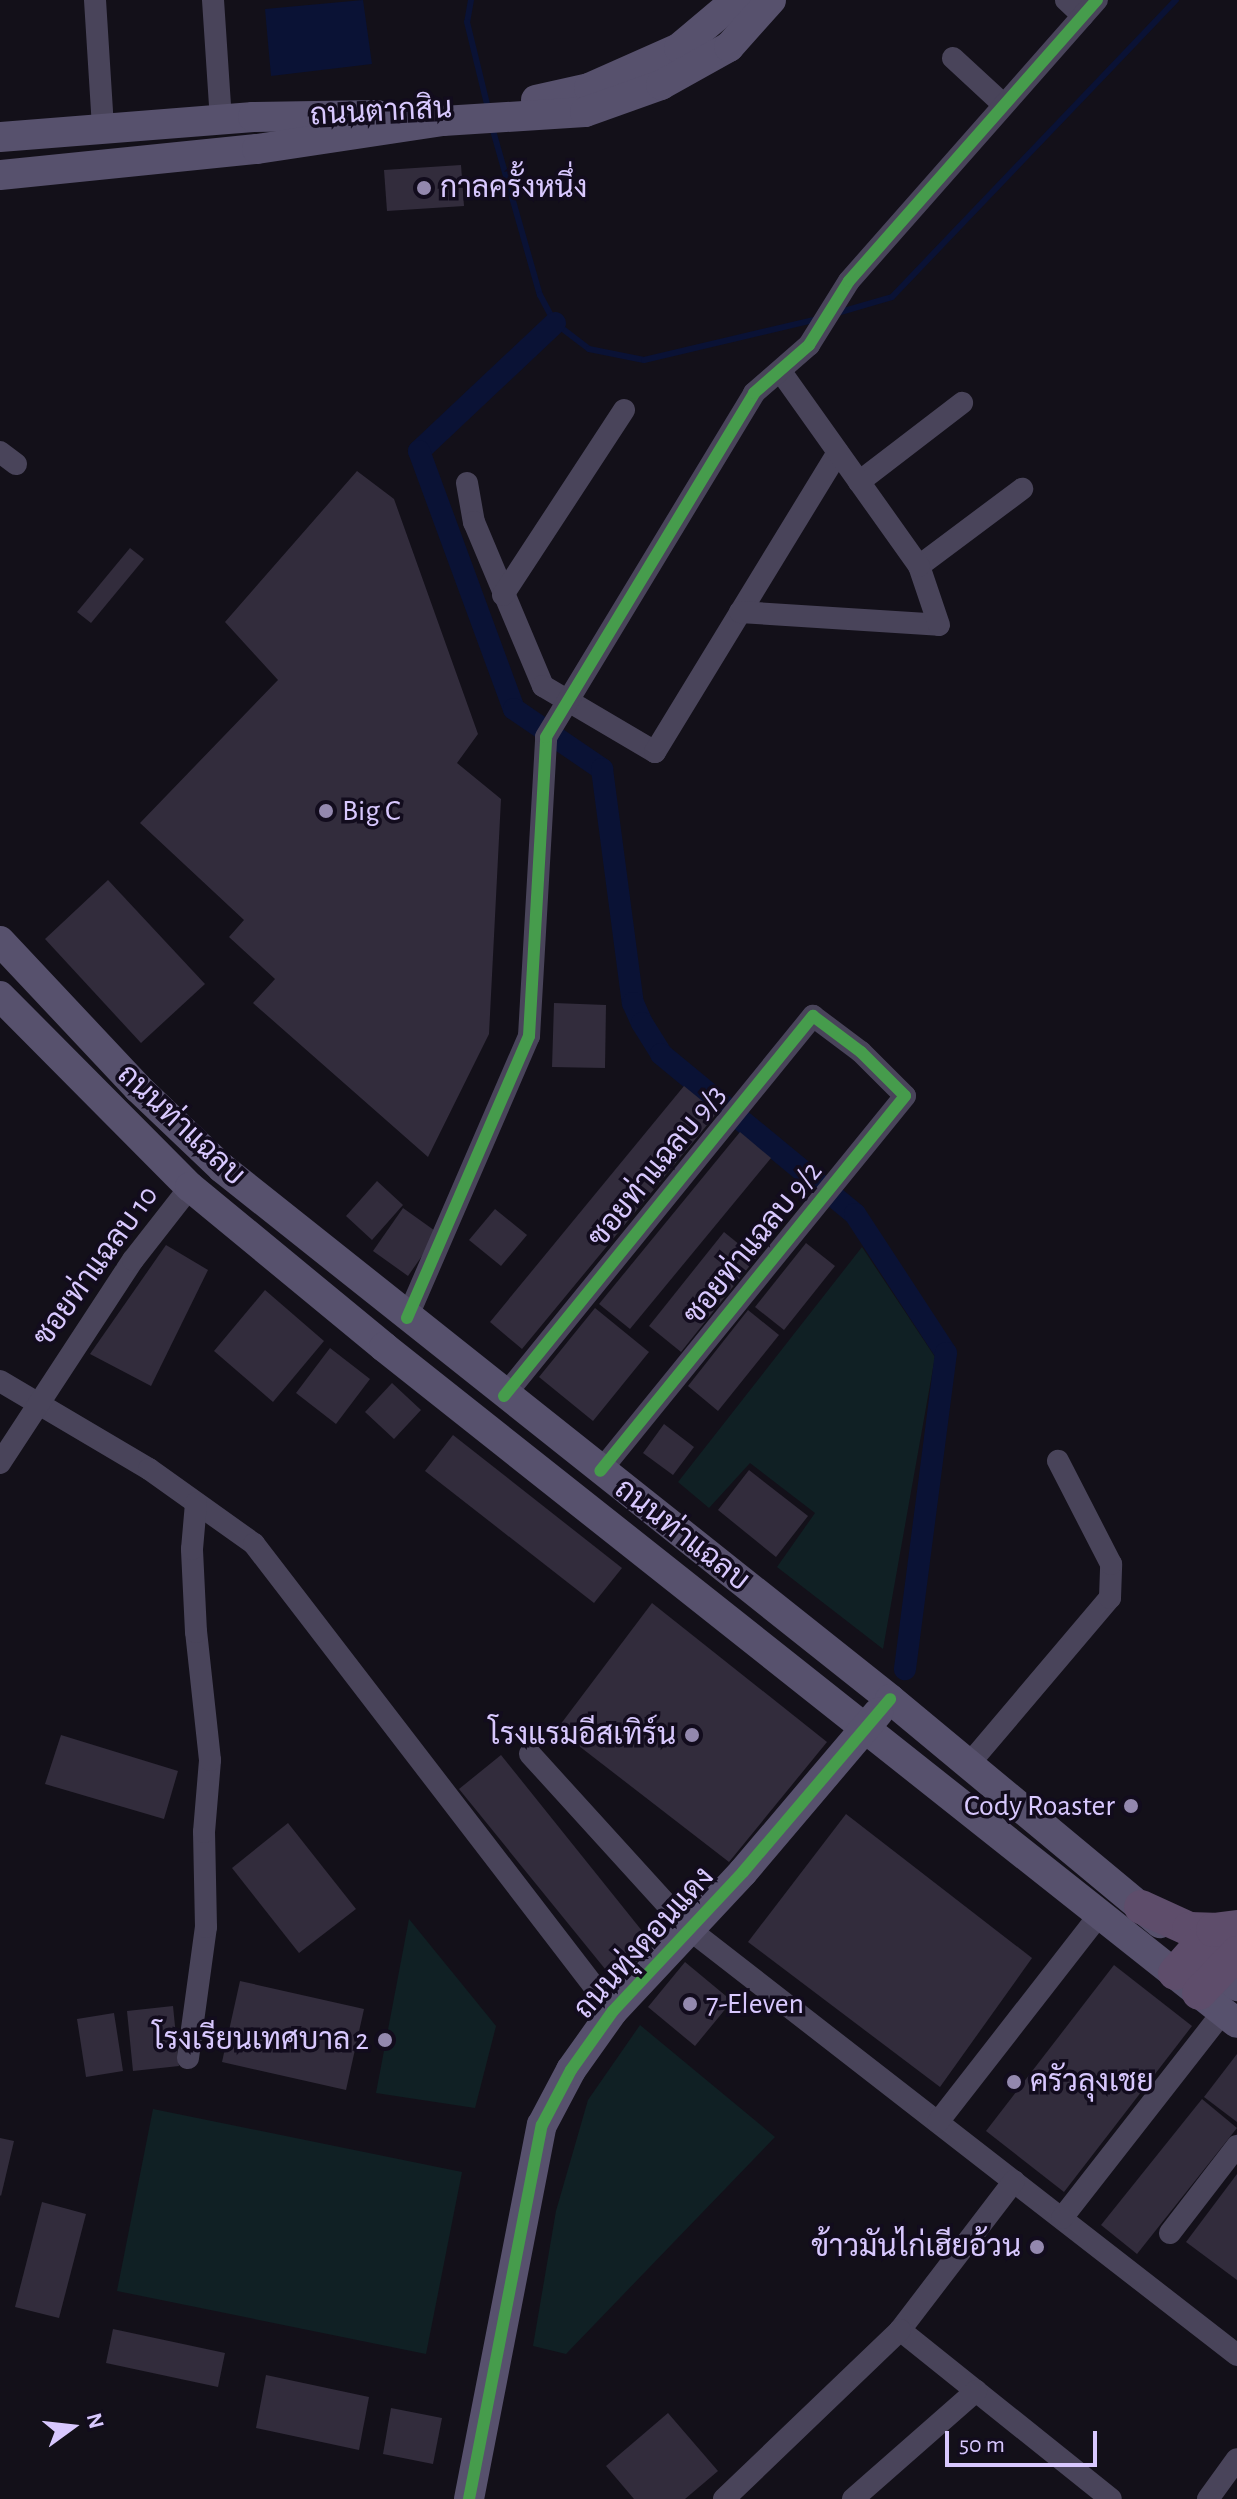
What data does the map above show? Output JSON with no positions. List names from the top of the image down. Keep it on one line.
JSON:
{"streets":{"main road":["ถนนตากสิน","ถนนท่าแฉลบ","ถนนทุ่งดอนแดง"],"street":["ซอยท่าแฉลบ 9/3","ซอยท่าแฉลบ 9/2","ซอยท่าแฉลบ 10"]},"crossings":[["ถนนท่าแฉลบ","ซอยท่าแฉลบ 9/3"],["ถนนท่าแฉลบ","ซอยท่าแฉลบ 9/2"],["ถนนท่าแฉลบ","ซอยท่าแฉลบ 10"],["ถนนท่าแฉลบ","ถนนทุ่งดอนแดง"],["ซอยท่าแฉลบ 9/3","ซอยท่าแฉลบ 9/2"]],"places":["กาลครั้งหนึ่ง","Big C","โรงแรมอีสเทิร์น","Cody Roaster","7-Eleven","โรงเรียนเทศบาล 2","ครัวลุงเชย","ข้าวมันไก่เฮียอ้วน"],"scale_bar":"50 m","north":"right"}
